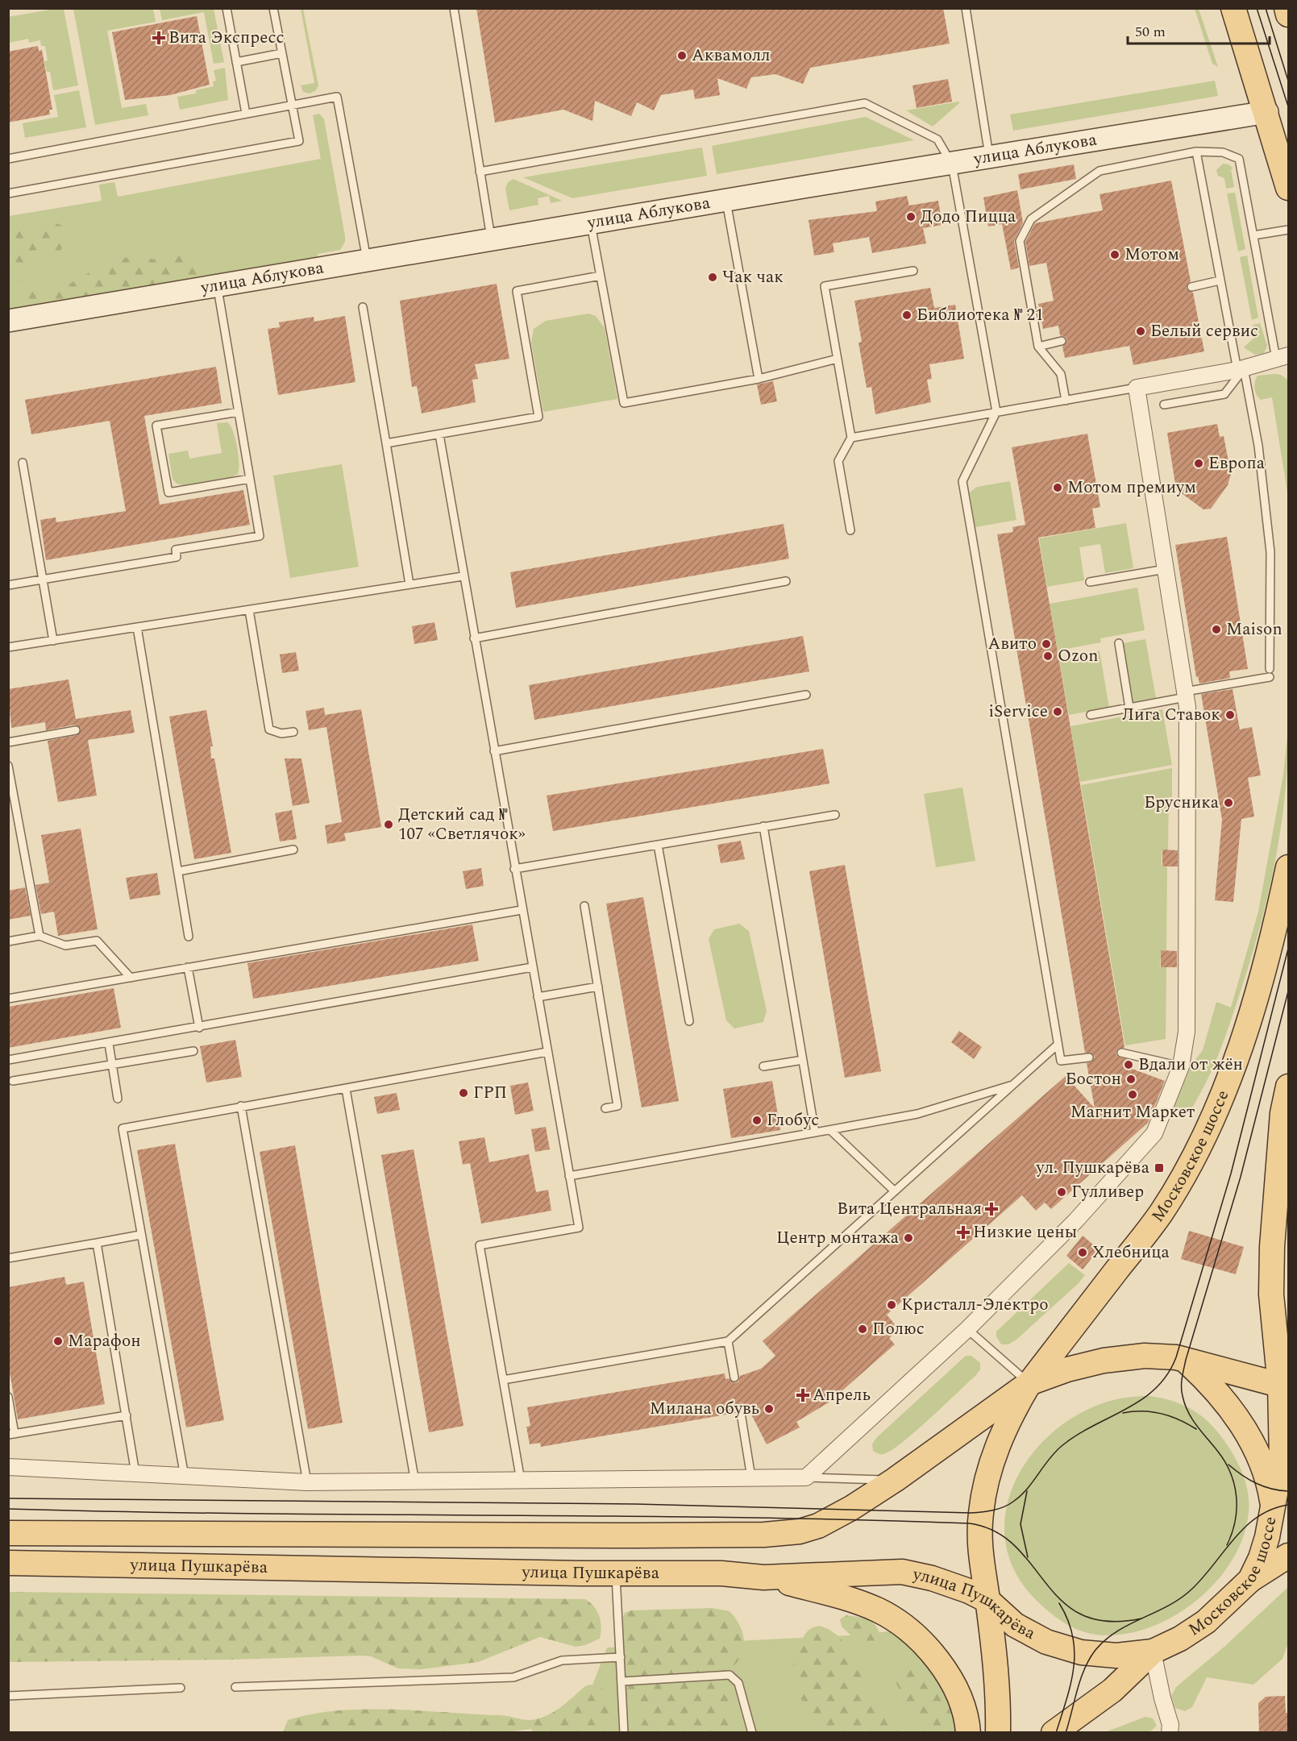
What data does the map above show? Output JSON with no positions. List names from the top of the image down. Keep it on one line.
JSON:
{"streets":{"main road":["Московское шоссе","улица Пушкарёва"],"street":["улица Аблукова"]},"crossings":[["Московское шоссе","улица Пушкарёва"]],"places":{"health":["Вита Экспресс","Вита Центральная","Низкие цены","Апрель"],"other":["Аквамолл","Додо Пицца","Мотом","Чак чак","Библиотека № 21","Белый сервис","Европа","Мотом премиум","Maison","Авито","Ozon","iService","Лига Ставок","Брусника","Детский сад № 107 «Светлячок»","Вдали от жён","Бостон","ГРП","Магнит Маркет","Глобус","Гулливер","Центр монтажа","Хлебница","Кристалл-Электро","Полюс","Марафон","Милана обувь"],"transit":["ул. Пушкарёва"]},"scale_bar":"50 m"}
